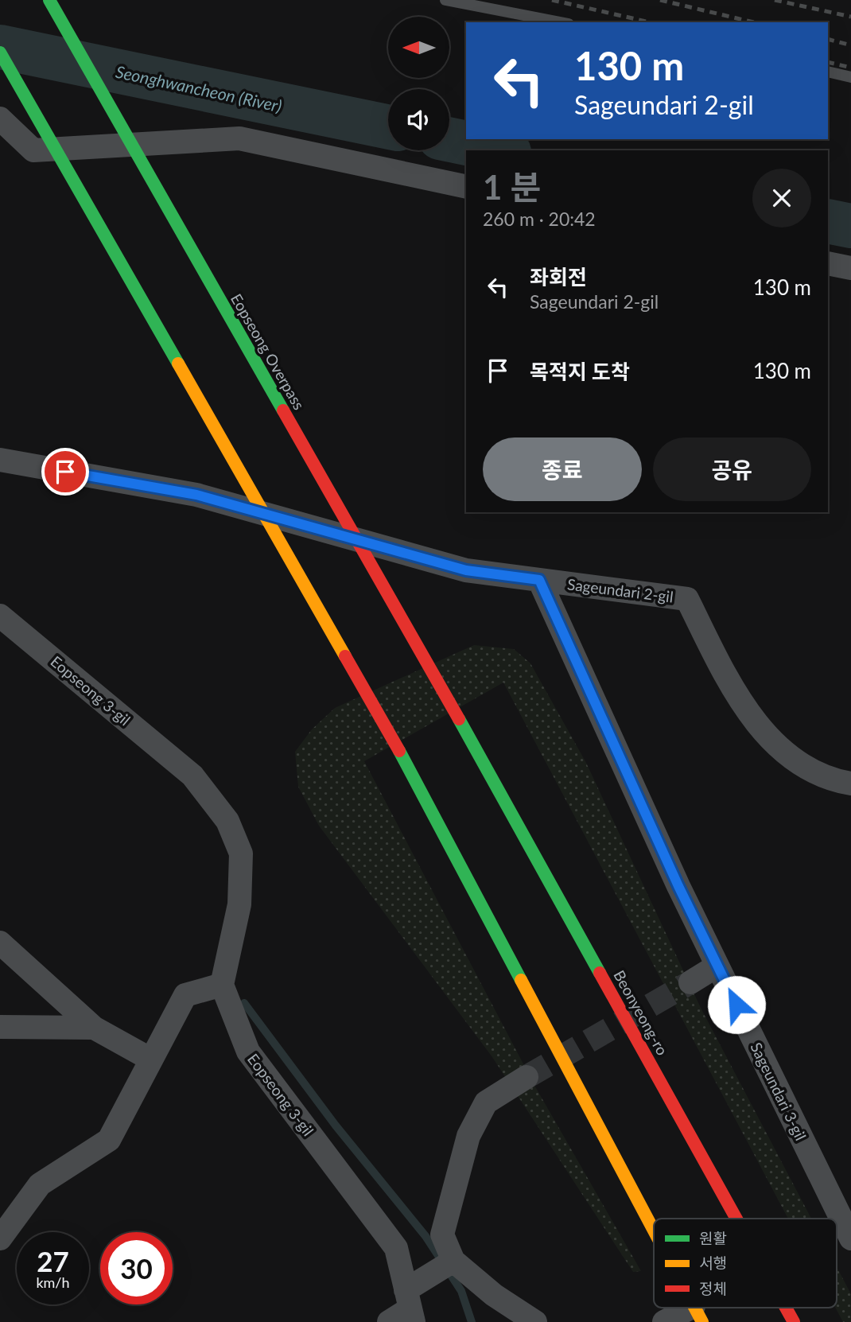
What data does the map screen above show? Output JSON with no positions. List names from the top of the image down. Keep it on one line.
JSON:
{"streets":{"street":["Eopseong Overpass","Sageundari 2-gil","Eopseong 3-gil","Beonyeong-ro","Sageundari 3-gil"]},"crossings":[["Eopseong Overpass","Beonyeong-ro"],["Sageundari 2-gil","Sageundari 3-gil"]],"water":["Seonghwancheon (River)"],"legend":["원활","서행","정체"],"north":"left","page":{"turn":["130 m","Sageundari 2-gil"],"heading":["1 분","260 m · 20:42"],"list":[{"name":"좌회전","note":"Sageundari 2-gil","value":"130 m"},{"name":"목적지 도착","value":"130 m"}],"buttons":["종료","공유"],"speed":"27 km/h","limit":"30"}}
